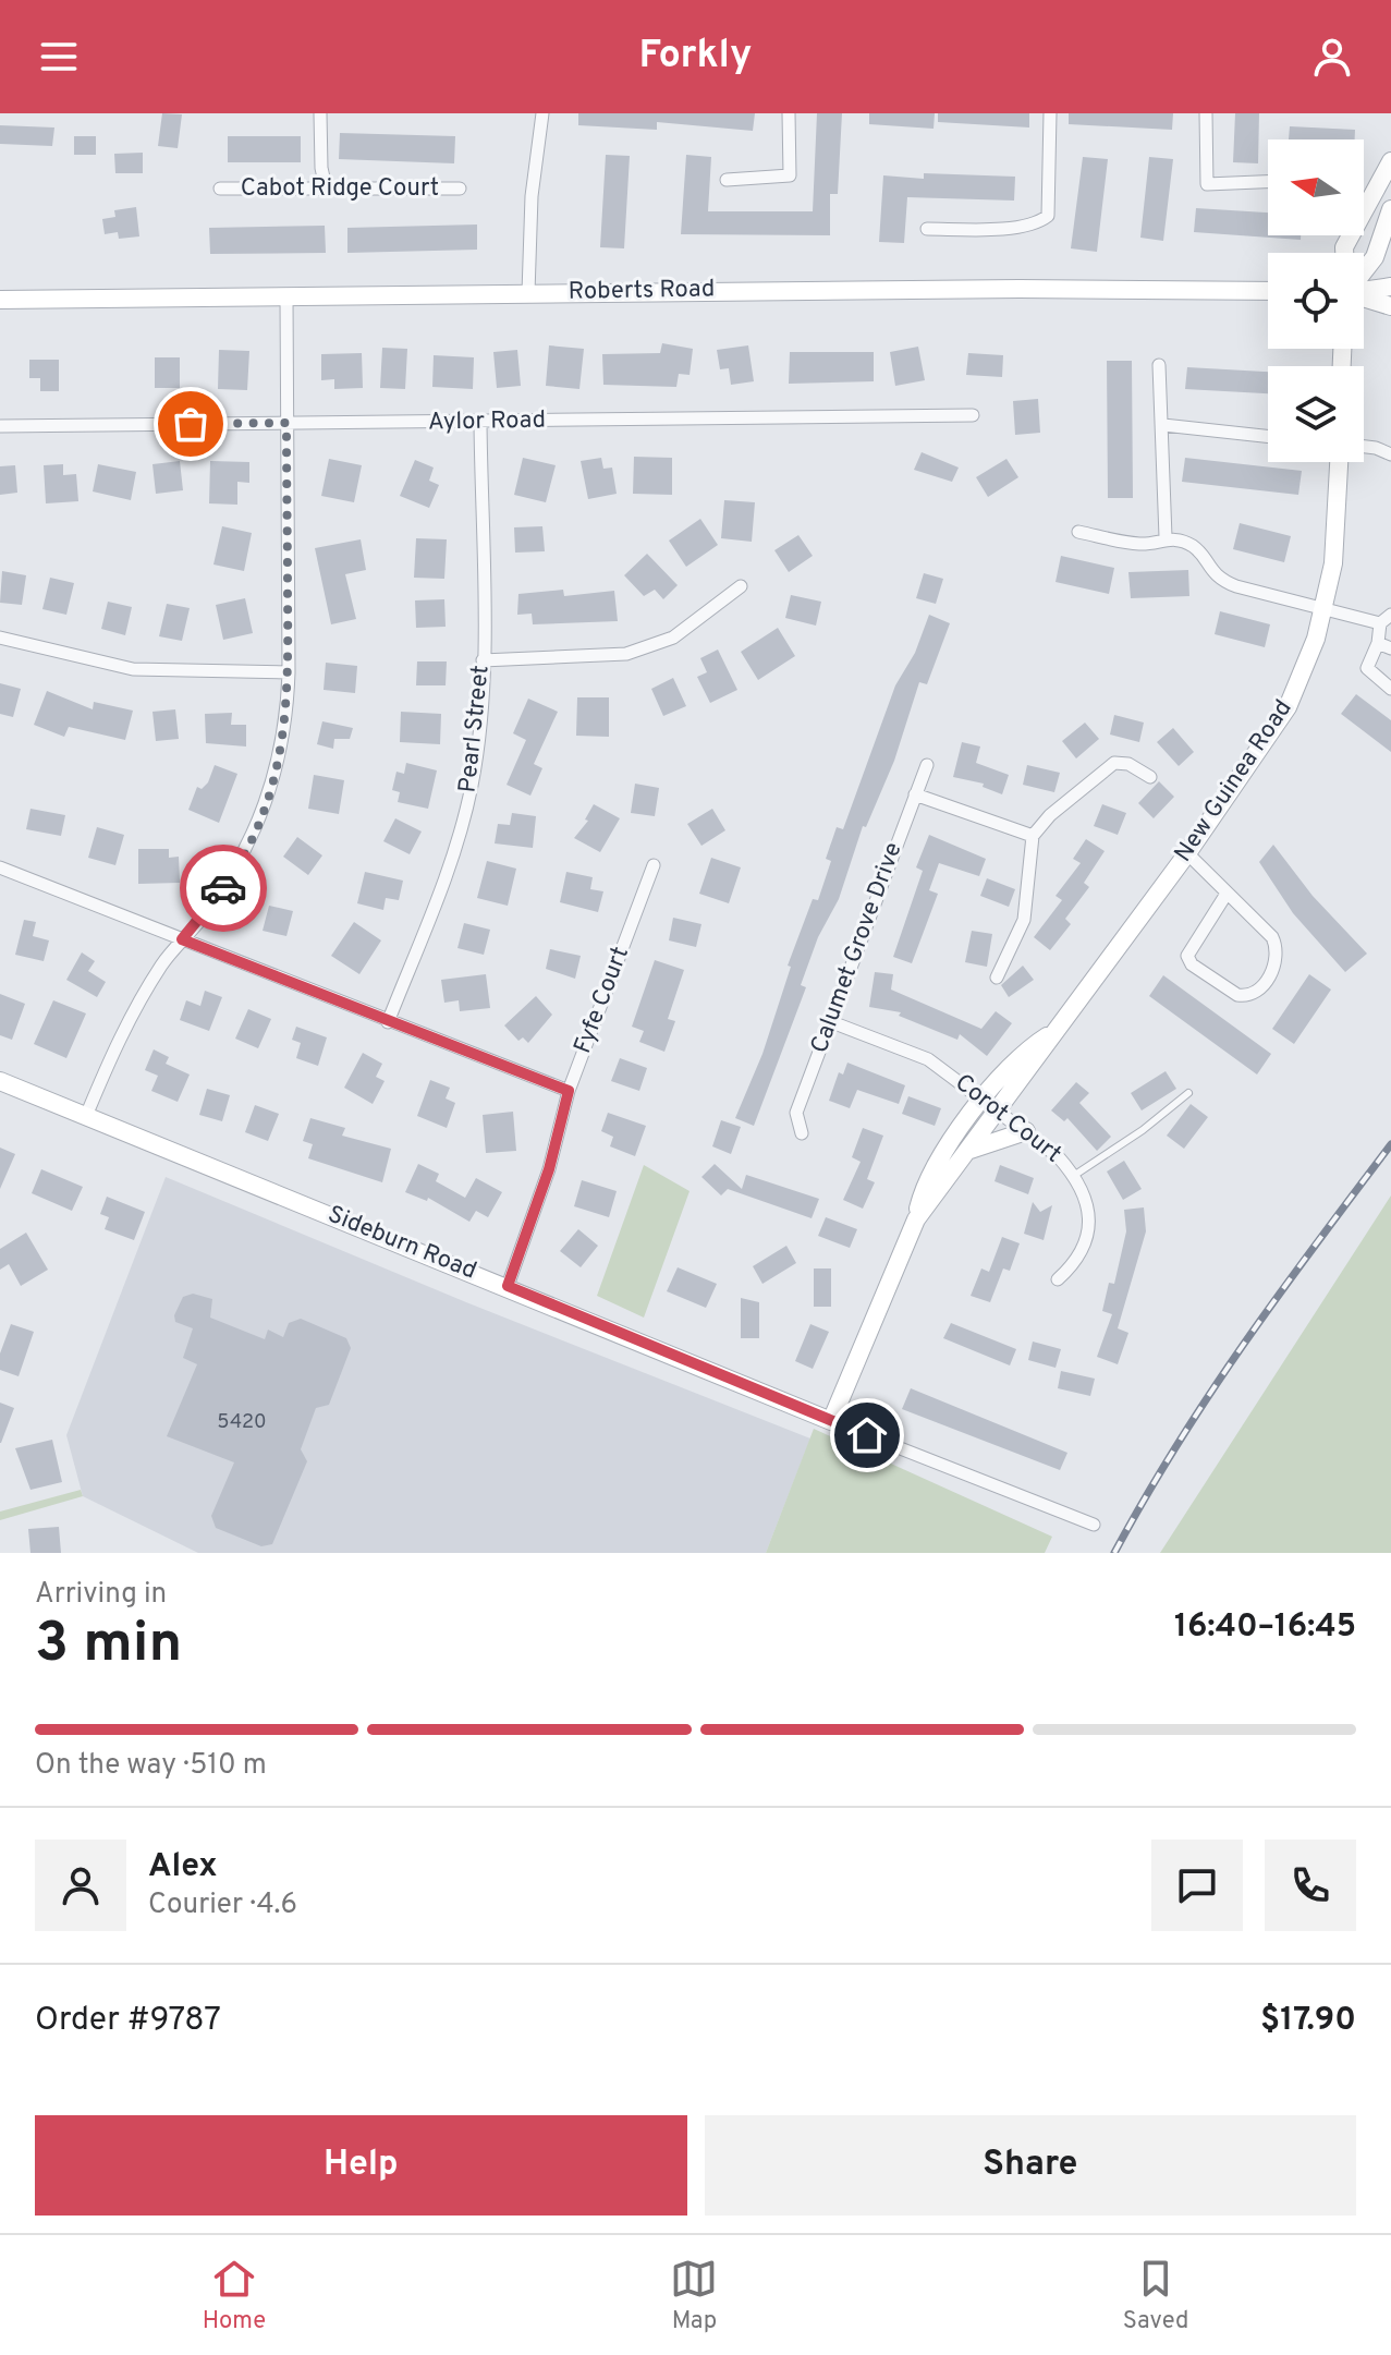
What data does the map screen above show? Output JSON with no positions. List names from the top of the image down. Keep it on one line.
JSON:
{"streets":{"street":["Cabot Ridge Court","Roberts Road","Aylor Road","Pearl Street","New Guinea Road","Calumet Grove Drive","Fyfe Court","Corot Court","Sideburn Road"]},"crossings":[["Aylor Road","Pearl Street"],["New Guinea Road","Corot Court"],["New Guinea Road","Sideburn Road"],["Calumet Grove Drive","Corot Court"],["Fyfe Court","Sideburn Road"]],"house_numbers":["5420"],"north":"left","page":{"header":"Forkly","heading":["3 min","Arriving in","16:40–16:45"],"panel":["Alex","Courier · 4.6","Order #9787","$17.90"],"bar":"On the way · 510 m","buttons":["Help","Share"],"tabs":["Home","Map","Saved"]}}
